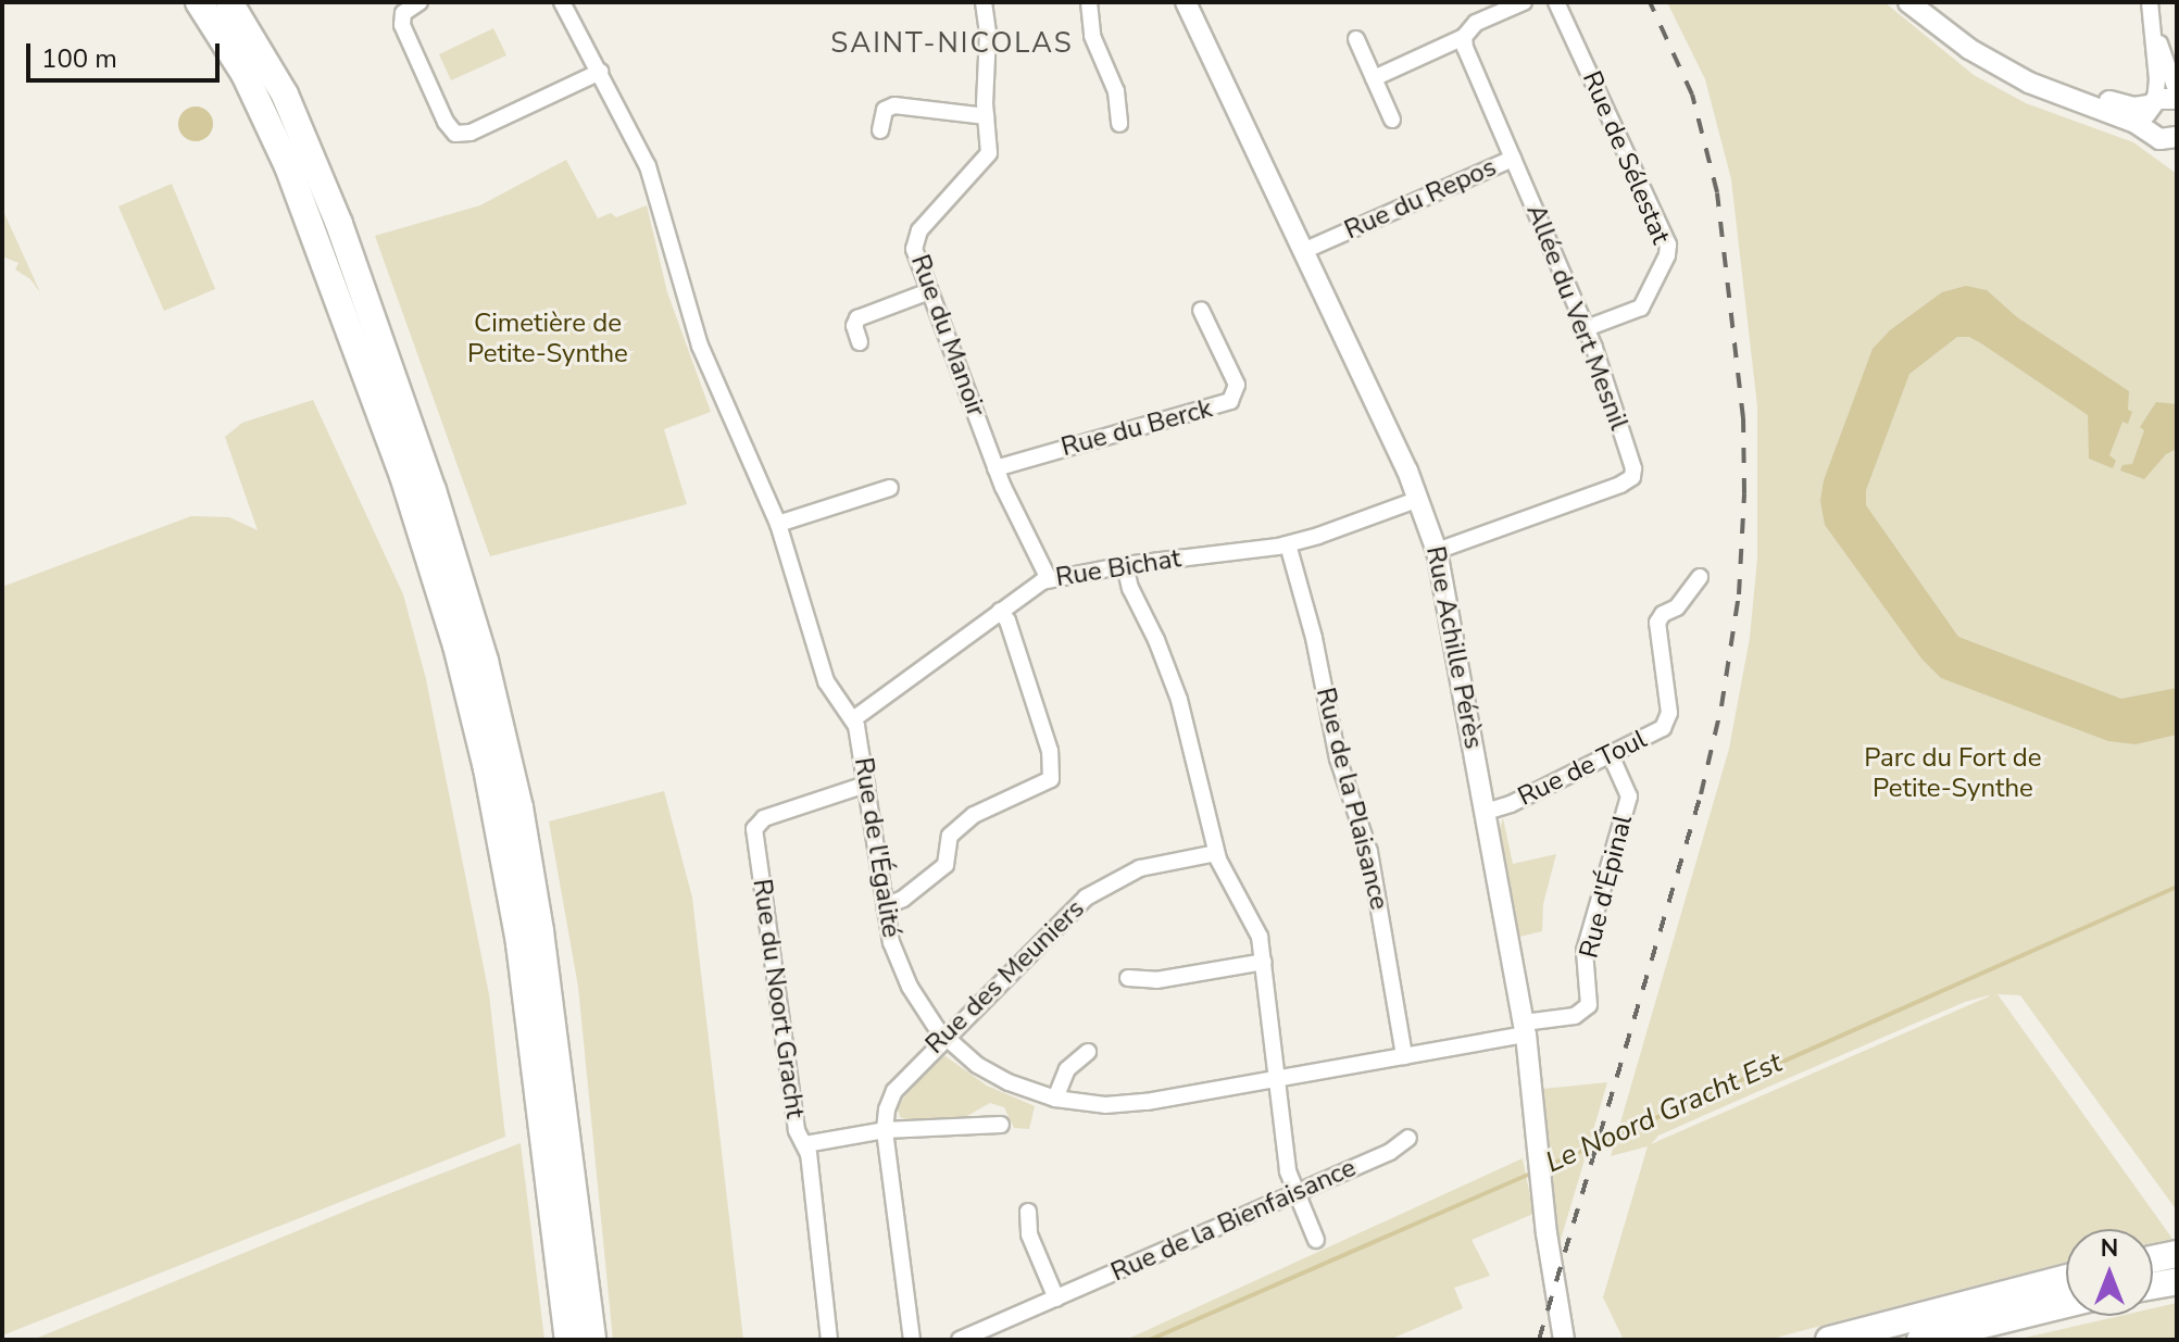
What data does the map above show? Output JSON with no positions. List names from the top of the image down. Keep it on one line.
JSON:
{"streets":{"street":["Rue de Sélestat","Rue du Repos","Allée du Vert Mesnil","Rue du Manoir","Rue du Berck","Rue Bichat","Rue Achille Pérès","Rue de Toul","Rue de la Plaisance","Rue de l'Égalité","Rue d'Épinal","Rue des Meuniers","Rue du Noort Gracht","Rue de la Bienfaisance"]},"crossings":[["Rue de Sélestat","Allée du Vert Mesnil"],["Rue du Repos","Allée du Vert Mesnil"],["Rue du Repos","Rue Achille Pérès"],["Allée du Vert Mesnil","Rue Achille Pérès"],["Rue du Manoir","Rue du Berck"],["Rue du Manoir","Rue Bichat"],["Rue Bichat","Rue Achille Pérès"],["Rue Bichat","Rue de la Plaisance"],["Rue Bichat","Rue de l'Égalité"],["Rue Achille Pérès","Rue de Toul"],["Rue Achille Pérès","Rue de l'Égalité"],["Rue Achille Pérès","Rue d'Épinal"],["Rue de Toul","Rue d'Épinal"],["Rue de la Plaisance","Rue de l'Égalité"],["Rue de l'Égalité","Rue d'Épinal"],["Rue de l'Égalité","Rue des Meuniers"],["Rue de l'Égalité","Rue du Noort Gracht"]],"districts":["SAINT-NICOLAS"],"water":["Le Noord Gracht Est"],"parks":["Cimetière de Petite-Synthe","Parc du Fort de Petite-Synthe"],"scale_bar":"100 m","north":"top"}
